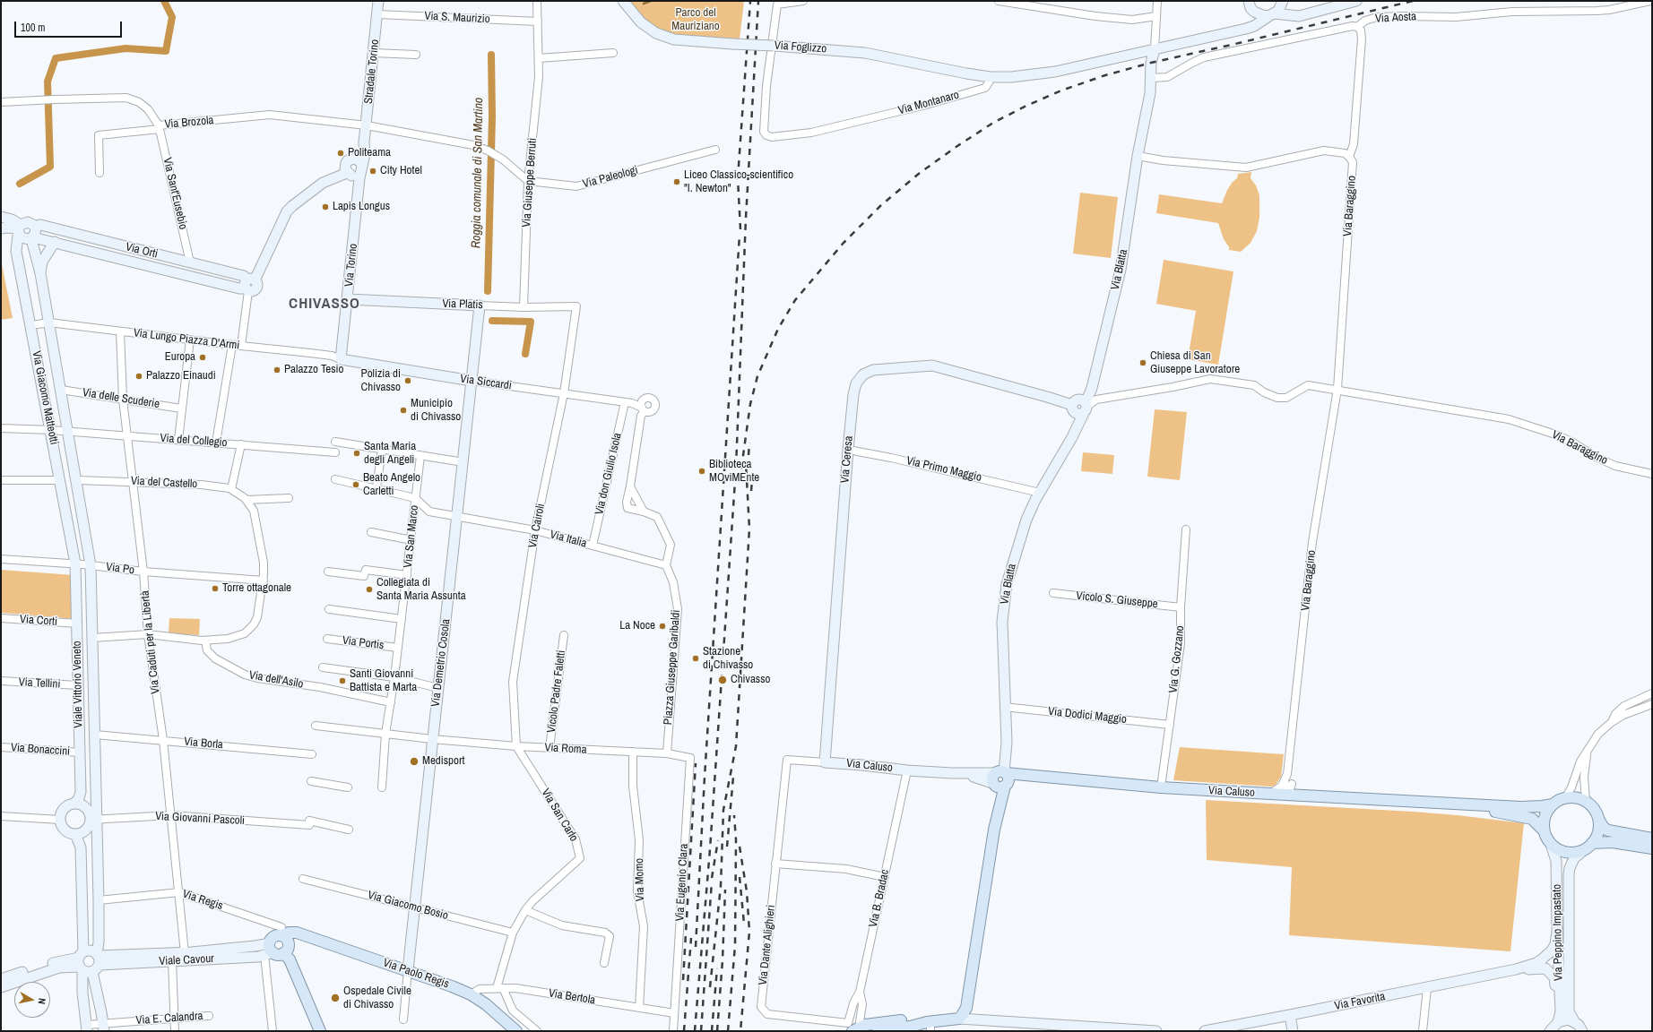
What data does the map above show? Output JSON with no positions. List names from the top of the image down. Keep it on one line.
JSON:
{"streets":{"main road":["Via Foglizzo","Stradale Torino","Via Orti","Via Torino","Via Blatta","Via Platis","Via Siccardi","Via Giacomo Matteotti","Via Ceresa","Via Demetrio Cosola","Viale Vittorio Veneto","Via Caluso","Via Peppino Impastato","Viale Cavour","Via Paolo Regis","Via Favorita"],"street":["Via S. Maurizio","Via Aosta","Via Montanaro","Via Brozola","Via Paleologi","Via Giuseppe Berruti","Via Sant'Eusebio","Via Baraggino","Via Lungo Piazza D'Armi","Via delle Scuderie","Via del Collegio","Via Primo Maggio","Via don Giulio Isola","Via del Castello","Via Cairoli","Via San Marco","Via Italia","Via Po","Vicolo S. Giuseppe","Via Corti","Via Caduti per la Libertà","Via Portis","Via G. Gozzano","Piazza Giuseppe Garibaldi","Via dell'Asilo","Via Tellini","Vicolo Padre Faletti","Via Dodici Maggio","Via Borla","Via Roma","Via Bonaccini","Via San Carlo","Via Giovanni Pascoli","Via Momo","Via Eugenio Clara","Via B. Bradac","Via Regis","Via Giacomo Bosio","Via Dante Alighieri","Via Bertola","Via E. Calandra"]},"crossings":[["Via S. Maurizio","Stradale Torino"],["Via S. Maurizio","Via Giuseppe Berruti"],["Via Aosta","Via Baraggino"],["Via Aosta","Via Blatta"],["Via Foglizzo","Via Montanaro"],["Stradale Torino","Via Brozola"],["Stradale Torino","Via Torino"],["Via Brozola","Via Sant'Eusebio"],["Via Paleologi","Via Giuseppe Berruti"],["Via Giuseppe Berruti","Via Platis"],["Via Sant'Eusebio","Via Orti"],["Via Baraggino","Via Blatta"],["Via Baraggino","Via Ceresa"],["Via Baraggino","Via Caluso"],["Via Orti","Via Giacomo Matteotti"],["Via Torino","Via Platis"],["Via Torino","Via Lungo Piazza D'Armi"],["Via Torino","Via Siccardi"],["Via Blatta","Via Ceresa"],["Via Blatta","Via Primo Maggio"],["Via Blatta","Via Dodici Maggio"],["Via Blatta","Via Caluso"],["Via Platis","Via Cairoli"],["Via Platis","Via Demetrio Cosola"],["Via Lungo Piazza D'Armi","Via Siccardi"],["Via Lungo Piazza D'Armi","Via Giacomo Matteotti"],["Via Lungo Piazza D'Armi","Via Caduti per la Libertà"],["Via Siccardi","Via don Giulio Isola"],["Via Siccardi","Via Cairoli"],["Via Siccardi","Via Demetrio Cosola"],["Via Giacomo Matteotti","Via delle Scuderie"],["Via Giacomo Matteotti","Via del Collegio"],["Via Giacomo Matteotti","Via del Castello"],["Via Giacomo Matteotti","Via Po"],["Via Giacomo Matteotti","Viale Vittorio Veneto"],["Via delle Scuderie","Via Caduti per la Libertà"],["Via del Collegio","Via Caduti per la Libertà"],["Via Ceresa","Via Primo Maggio"],["Via Ceresa","Via Caluso"],["Via don Giulio Isola","Via Italia"],["Via del Castello","Via Caduti per la Libertà"],["Via Cairoli","Via Italia"],["Via Cairoli","Via Roma"],["Via Cairoli","Via San Carlo"],["Via San Marco","Via Italia"],["Via San Marco","Via Portis"],["Via San Marco","Via dell'Asilo"],["Via Italia","Via Demetrio Cosola"],["Via Italia","Piazza Giuseppe Garibaldi"],["Via Po","Via Caduti per la Libertà"],["Via Po","Viale Vittorio Veneto"],["Vicolo S. Giuseppe","Via G. Gozzano"],["Via Corti","Viale Vittorio Veneto"],["Via Caduti per la Libertà","Via Borla"],["Via Caduti per la Libertà","Via Giovanni Pascoli"],["Via Caduti per la Libertà","Via Regis"],["Via Caduti per la Libertà","Viale Cavour"],["Via G. Gozzano","Via Dodici Maggio"],["Via G. Gozzano","Via Caluso"],["Via Demetrio Cosola","Via Roma"],["Via Demetrio Cosola","Via Giacomo Bosio"],["Via Demetrio Cosola","Via Paolo Regis"],["Piazza Giuseppe Garibaldi","Via Roma"],["Piazza Giuseppe Garibaldi","Via Eugenio Clara"],["Via Tellini","Viale Vittorio Veneto"],["Viale Vittorio Veneto","Via Borla"],["Viale Vittorio Veneto","Via Bonaccini"],["Viale Vittorio Veneto","Via Giovanni Pascoli"],["Vicolo Padre Faletti","Via Roma"],["Via Roma","Via San Carlo"],["Via Roma","Via Momo"],["Via Roma","Via Eugenio Clara"],["Via Caluso","Via B. Bradac"],["Via Caluso","Via Peppino Impastato"],["Via Caluso","Via Dante Alighieri"],["Via San Carlo","Via Giacomo Bosio"],["Via San Carlo","Via Bertola"],["Via Momo","Via Bertola"],["Via Eugenio Clara","Via Bertola"],["Via B. Bradac","Via Dante Alighieri"],["Via Regis","Via Paolo Regis"],["Via Peppino Impastato","Via Favorita"],["Via Paolo Regis","Via Bertola"]],"districts":["CHIVASSO"],"water":["Roggia comunale di San Martino"],"parks":["Parco del Mauriziano"],"places":["Politeama","City Hotel","Liceo Classico-scientifico \"I. Newton\"","Lapis Longus","Europa","Chiesa di San Giuseppe Lavoratore","Palazzo Tesio","Palazzo Einaudi","Polizia di Chivasso","Municipio di Chivasso","Santa Maria degli Angeli","Biblioteca MOviMEnte","Beato Angelo Carletti","Torre ottagonale","Collegiata di Santa Maria Assunta","La Noce","Stazione di Chivasso","Chivasso","Santi Giovanni Battista e Marta","Medisport","Ospedale Civile di Chivasso"],"scale_bar":"100 m","north":"right"}
